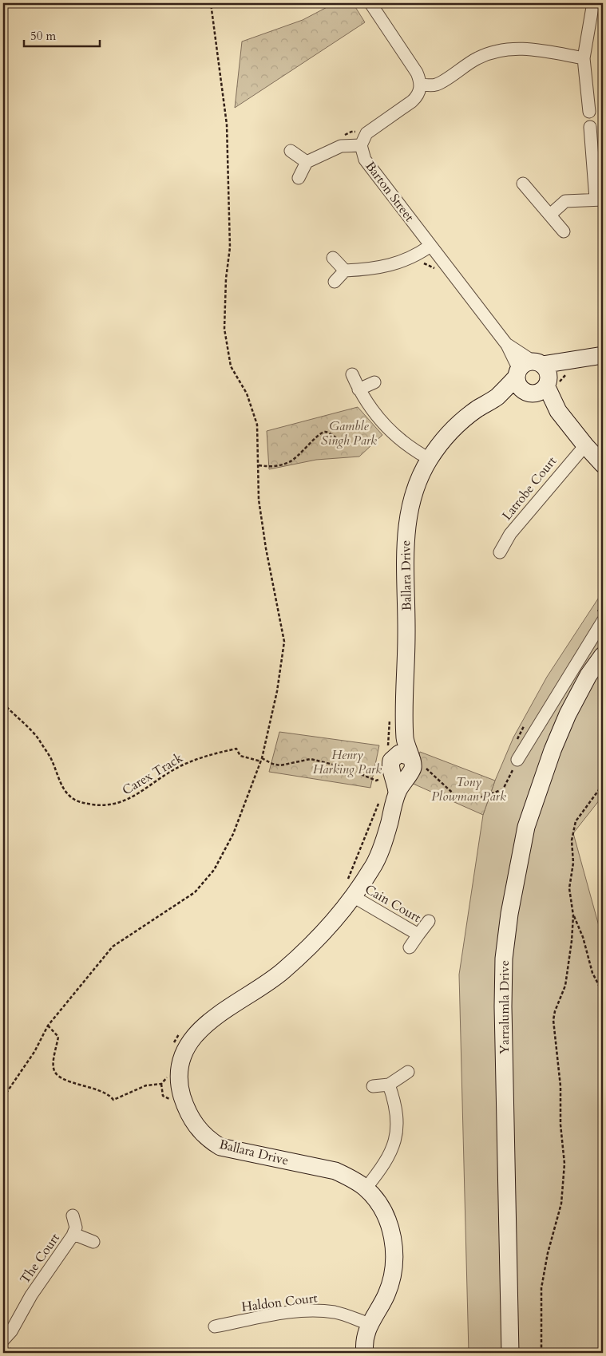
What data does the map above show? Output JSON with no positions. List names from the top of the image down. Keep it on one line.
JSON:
{"streets":{"street":["Barton Street","Latrobe Court","Ballara Drive","Cain Court","Yarralumla Drive","The Court","Haldon Court"],"path":["Carex Track"]},"crossings":[["Barton Street","Latrobe Court"],["Barton Street","Ballara Drive"],["Ballara Drive","Cain Court"],["Ballara Drive","Haldon Court"]],"parks":["Gamble Singh Park","Henry Harking Park","Tony Plowman Park"],"scale_bar":"50 m"}
